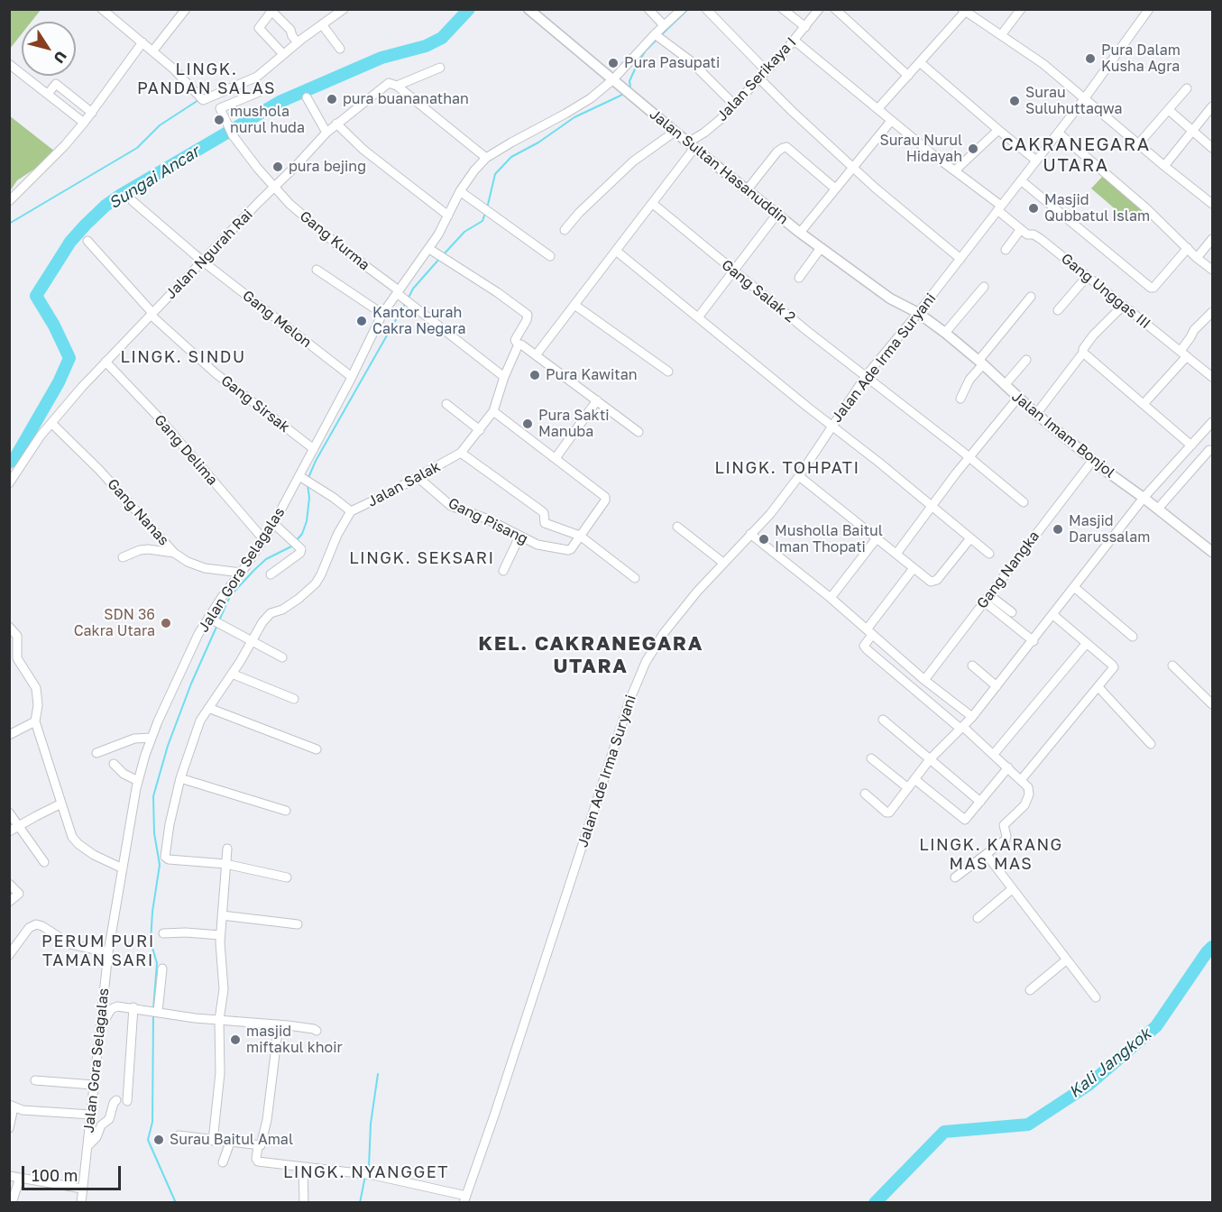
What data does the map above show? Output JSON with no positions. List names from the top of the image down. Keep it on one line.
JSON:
{"streets":{"main road":["Jalan Sultan Hasanuddin","Jalan Imam Bonjol"],"street":["Jalan Serikaya I","Gang Kurma","Jalan Ngurah Rai","Gang Salak 2","Gang Unggas III","Gang Melon","Jalan Ade Irma Suryani","Gang Sirsak","Gang Delima","Jalan Salak","Gang Nanas","Gang Pisang","Jalan Gora Selagalas","Gang Nangka"]},"crossings":[["Jalan Serikaya I","Jalan Sultan Hasanuddin"],["Jalan Serikaya I","Gang Unggas III"],["Jalan Sultan Hasanuddin","Jalan Ade Irma Suryani"],["Jalan Sultan Hasanuddin","Jalan Imam Bonjol"],["Jalan Sultan Hasanuddin","Jalan Gora Selagalas"],["Gang Kurma","Jalan Ngurah Rai"],["Gang Kurma","Jalan Salak"],["Gang Kurma","Jalan Gora Selagalas"],["Jalan Ngurah Rai","Gang Melon"],["Jalan Ngurah Rai","Gang Sirsak"],["Jalan Ngurah Rai","Gang Delima"],["Jalan Ngurah Rai","Gang Nanas"],["Gang Salak 2","Jalan Ade Irma Suryani"],["Gang Unggas III","Jalan Ade Irma Suryani"],["Gang Melon","Jalan Gora Selagalas"],["Jalan Ade Irma Suryani","Jalan Imam Bonjol"],["Gang Sirsak","Jalan Gora Selagalas"],["Jalan Imam Bonjol","Gang Nangka"],["Gang Delima","Jalan Gora Selagalas"],["Jalan Salak","Gang Pisang"],["Jalan Salak","Jalan Gora Selagalas"],["Gang Nanas","Jalan Gora Selagalas"]],"districts":["LINGK. PANDAN SALAS","CAKRANEGARA UTARA","LINGK. SINDU","LINGK. TOHPATI","LINGK. SEKSARI","KEL. CAKRANEGARA UTARA","LINGK. KARANG MAS MAS","PERUM PURI TAMAN SARI","LINGK. NYANGGET"],"water":["Sungai Ancar","Kali Jangkok"],"places":["Pura Dalam Kusha Agra","Pura Pasupati","pura buananathan","Surau Suluhuttaqwa","mushola nurul huda","Surau Nurul Hidayah","pura bejing","Masjid Qubbatul Islam","Kantor Lurah Cakra Negara","Pura Kawitan","Pura Sakti Manuba","Masjid Darussalam","Musholla Baitul Iman Thopati","SDN 36 Cakra Utara","masjid miftakul khoir","Surau Baitul Amal"],"scale_bar":"100 m","north":"bottom right"}
